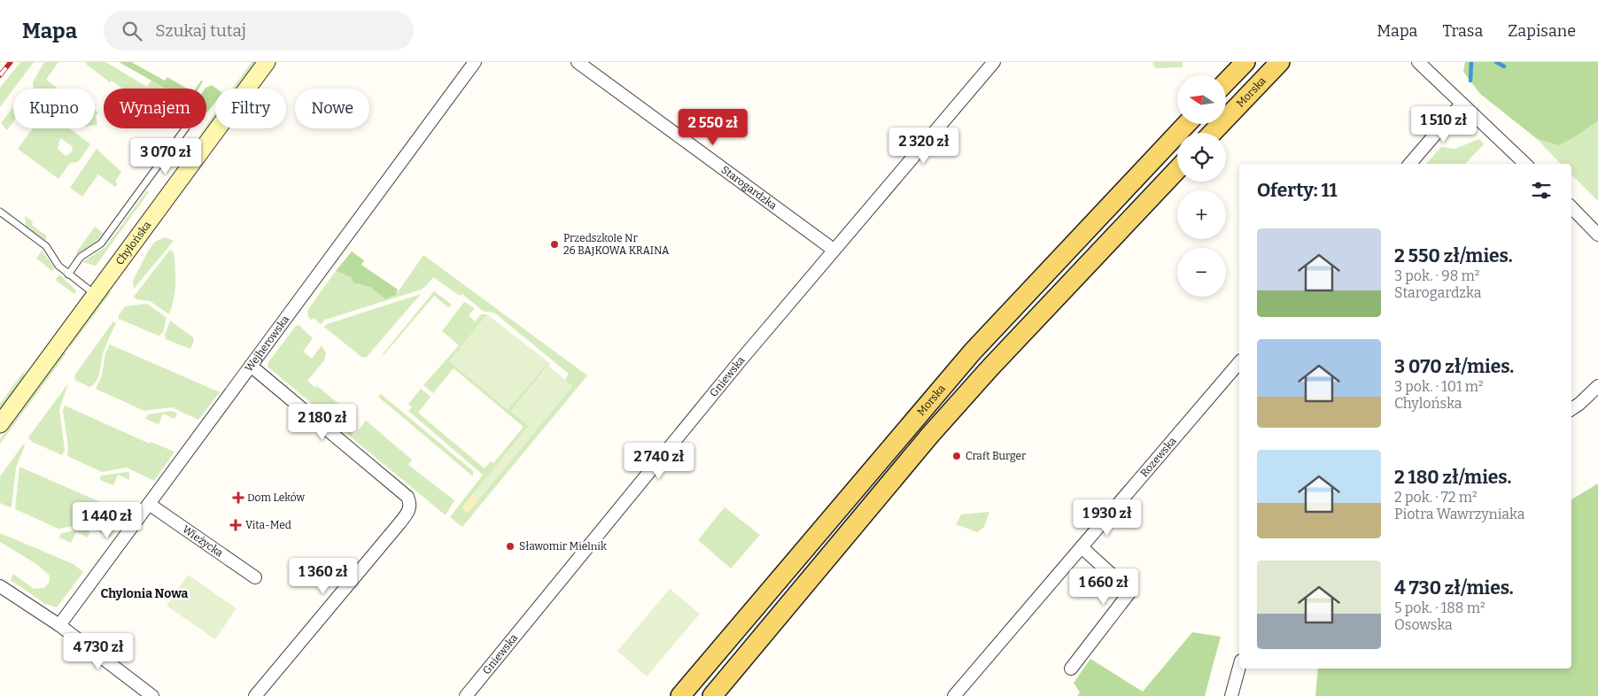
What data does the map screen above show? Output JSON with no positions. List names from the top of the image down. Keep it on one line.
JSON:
{"streets":{"main road":["Morska"],"street":["Starogardzka","Chylońska","Wejherowska","Gniewska","Rozewska","Wieżycka"]},"crossings":[["Starogardzka","Gniewska"],["Wejherowska","Wieżycka"]],"districts":["Chylonia Nowa"],"places":{"other":["Przedszkole Nr 26 BAJKOWA KRAINA","Craft Burger","Sławomir Mielnik"],"health":["Dom Leków","Vita-Med"]},"north":"left","page":{"header":"Mapa","search":"Szukaj tutaj","nav":["Mapa","Trasa","Zapisane"],"map_buttons":["+","−"],"chip":["Kupno","Wynajem","Filtry","Nowe"],"price":["1 510 zł","2 550 zł","2 320 zł","3 070 zł","2 180 zł","2 740 zł","1 930 zł","1 440 zł","1 360 zł","1 660 zł","4 730 zł"],"heading":"Oferty: 11","list":[{"name":"2 550 zł/mies.","note":"3 pok. · 98 m² · Starogardzka"},{"name":"3 070 zł/mies.","note":"3 pok. · 101 m² · Chylońska"},{"name":"2 180 zł/mies.","note":"2 pok. · 72 m² · Piotra Wawrzyniaka"},{"name":"4 730 zł/mies.","note":"5 pok. · 188 m² · Osowska"}]}}
